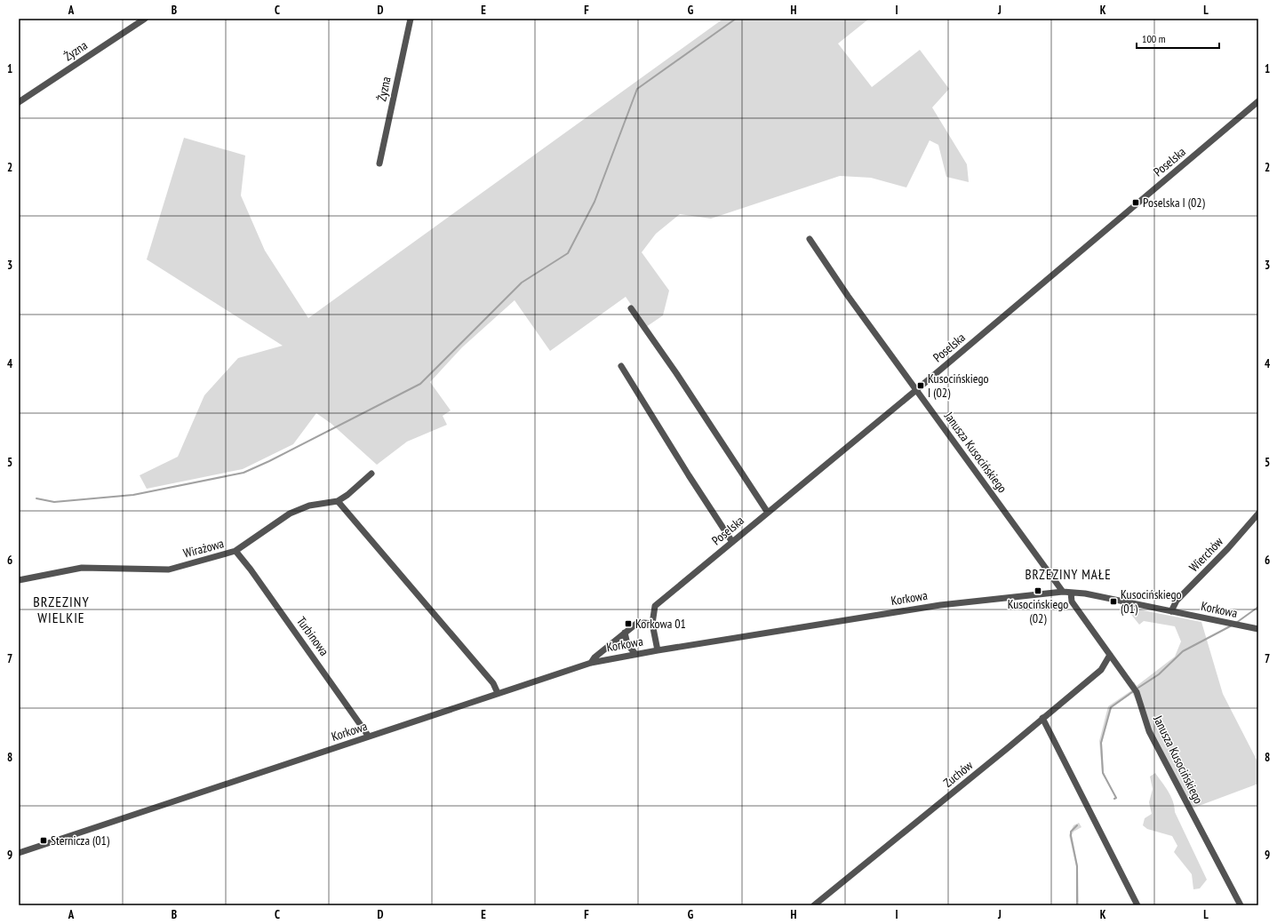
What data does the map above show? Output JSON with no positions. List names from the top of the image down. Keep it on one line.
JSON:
{"streets":{"street":["Żyzna","Poselska","Janusza Kusocińskiego","Wirażowa","Wierchów","Korkowa","Turbinowa","Zuchów"]},"crossings":[["Poselska","Janusza Kusocińskiego"],["Poselska","Korkowa"],["Janusza Kusocińskiego","Korkowa"],["Janusza Kusocińskiego","Zuchów"],["Wirażowa","Turbinowa"],["Wierchów","Korkowa"],["Korkowa","Turbinowa"]],"districts":["BRZEZINY MAŁE","BRZEZINY WIELKIE"],"places":{"transit":["Poselska I (02)","Kusocińskiego I (02)","Kusocińskiego (02)","Kusocińskiego (01)","Korkowa 01","Sternicza (01)"]},"scale_bar":"100 m","grid":{"columns":["A","B","C","D","E","F","G","H","I","J","K","L"],"rows":["1","2","3","4","5","6","7","8","9"]}}
